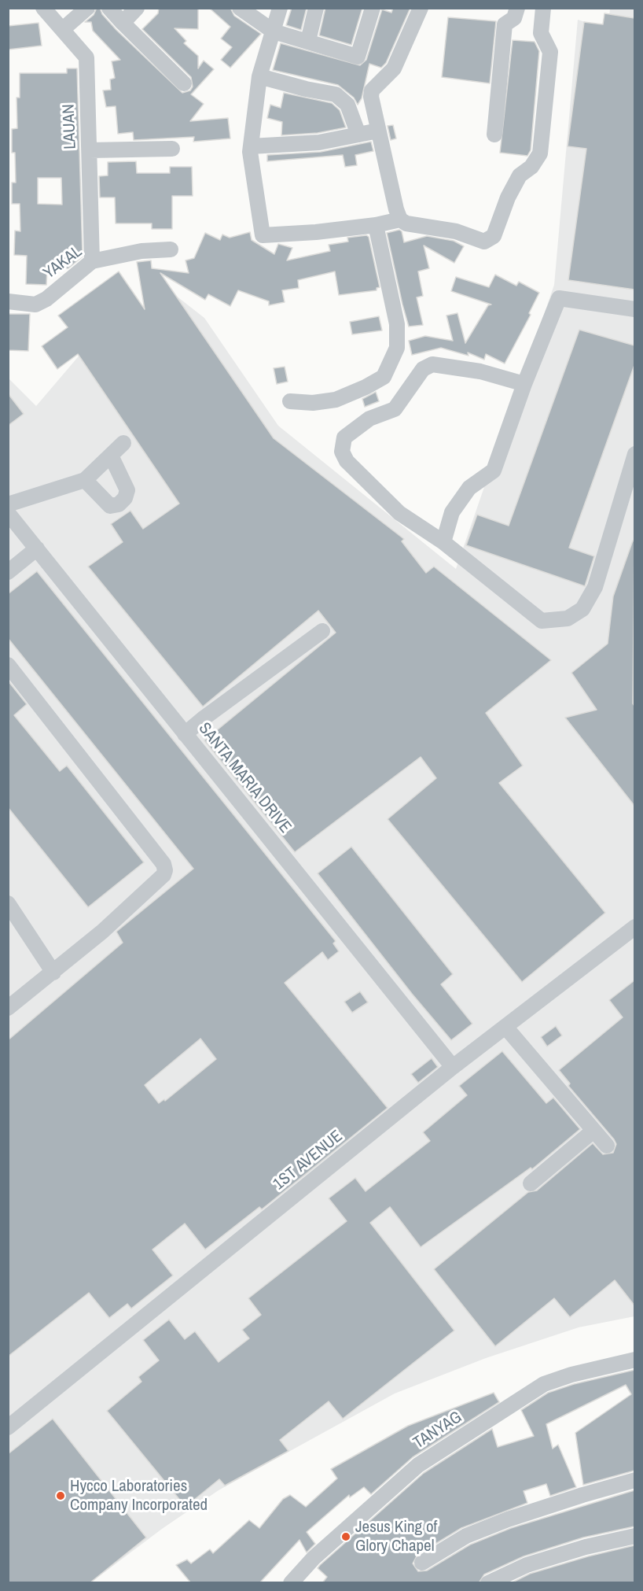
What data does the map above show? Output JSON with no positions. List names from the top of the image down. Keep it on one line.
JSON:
{"streets":{"street":["LAUAN","YAKAL","SANTA MARIA DRIVE","1ST AVENUE","TANYAG"]},"crossings":[["LAUAN","YAKAL"],["SANTA MARIA DRIVE","1ST AVENUE"]],"places":["Hycco Laboratories Company Incorporated","Jesus King of Glory Chapel"]}
